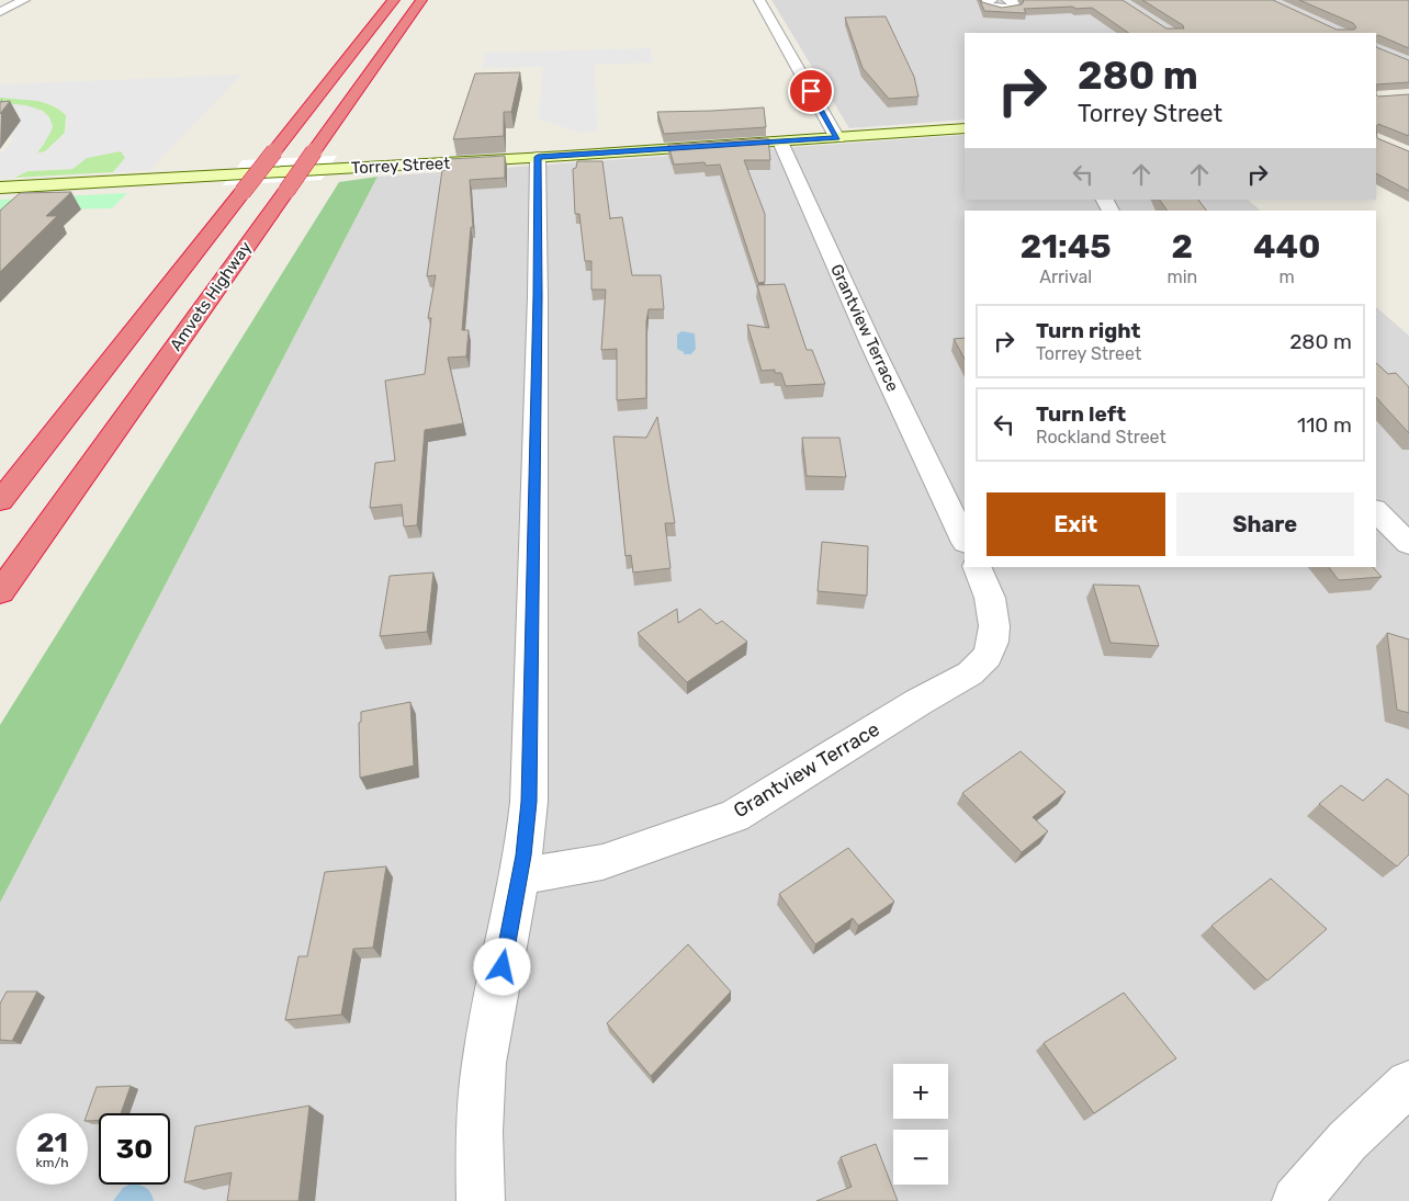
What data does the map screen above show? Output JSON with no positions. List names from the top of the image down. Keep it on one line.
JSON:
{"streets":{"highway":["Amvets Highway"],"main road":["Torrey Street"],"street":["Grantview Terrace"]},"crossings":[["Torrey Street","Grantview Terrace"]],"page":{"turn":["280 m","Torrey Street"],"eta":["21:45","Arrival","2","min","440","m"],"list":[{"name":"Turn right","note":"Torrey Street","value":"280 m"},{"name":"Turn left","note":"Rockland Street","value":"110 m"}],"buttons":["Exit","Share"],"map_buttons":["+","−"],"speed":"21 km/h","limit":"30"}}
